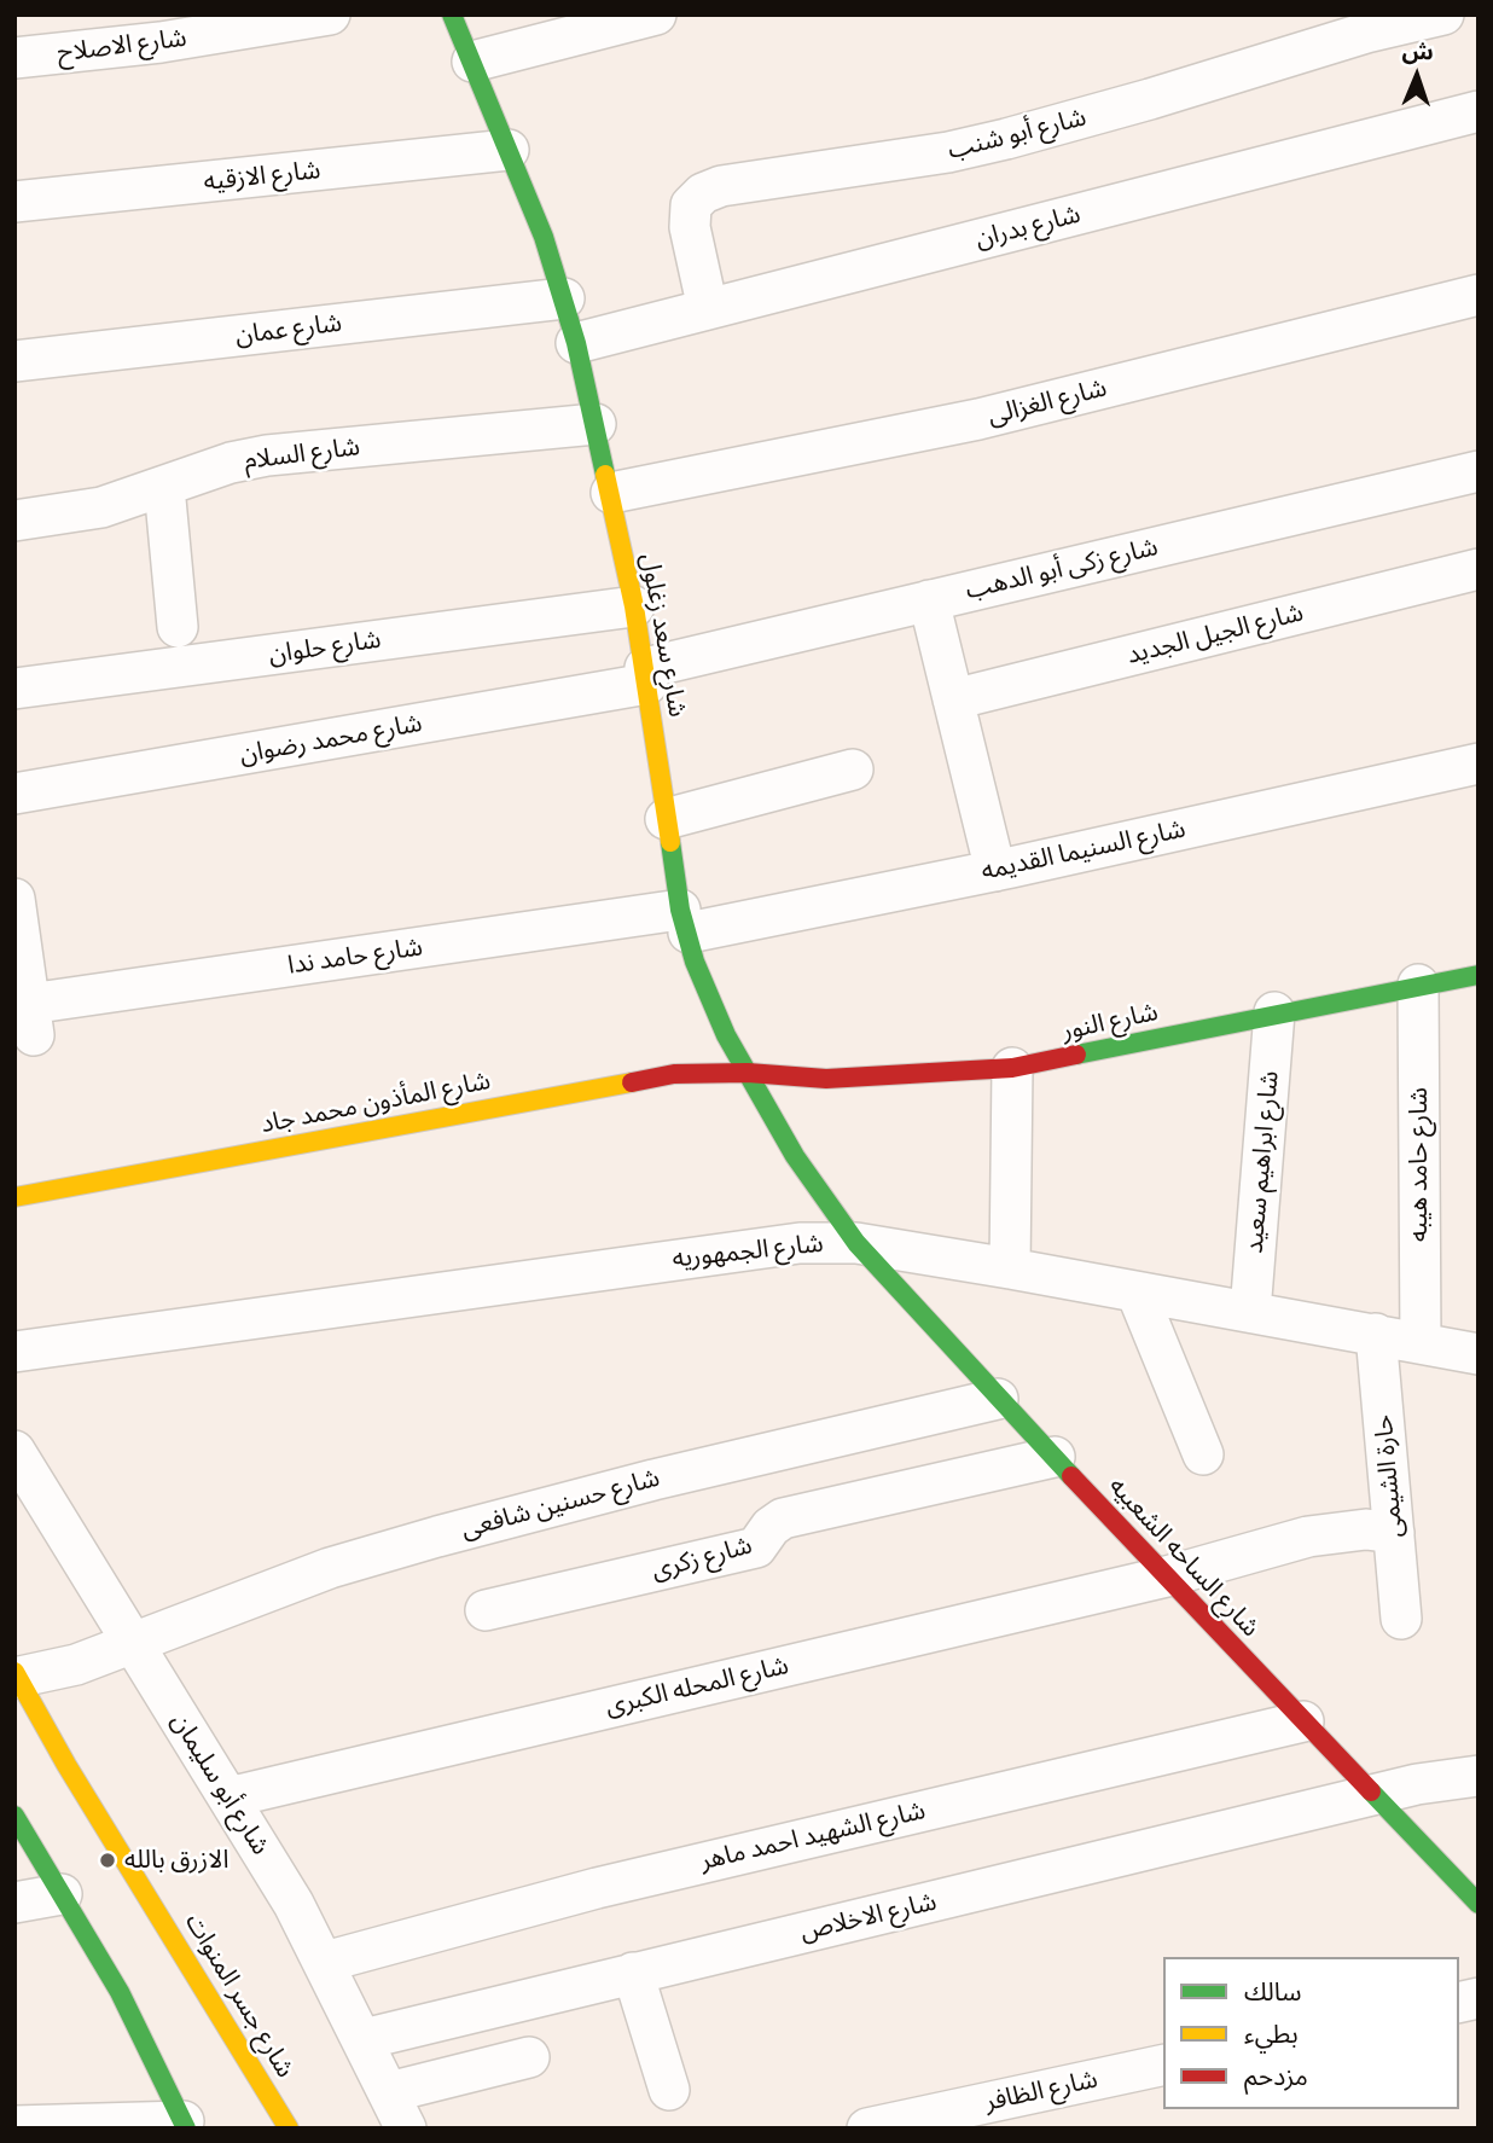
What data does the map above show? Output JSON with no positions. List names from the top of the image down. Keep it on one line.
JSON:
{"streets":{"street":["شارع الاصلاح","شارع أبو شنب","شارع الازقيه","شارع بدران","شارع عمان","شارع الغزالى","شارع السلام","شارع زكى أبو الدهب","شارع الجيل الجديد","شارع سعد زغلول","شارع حلوان","شارع محمد رضوان","شارع السنيما القديمه","شارع حامد ندا","شارع النور","شارع المأذون محمد جاد","شارع ابراهيم سعيد","شارع حامد هيبه","شارع الجمهوريه","حارة الشيمى","شارع حسنين شافعى","شارع الساحه الشعبيه","شارع زكرى","شارع المحله الكبرى","شارع أبو سليمان","شارع الشهيد احمد ماهر","شارع الاخلاص","شارع جسر المنوات","شارع الظافر"]},"crossings":[["شارع أبو شنب","شارع بدران"],["شارع الازقيه","شارع سعد زغلول"],["شارع بدران","شارع سعد زغلول"],["شارع عمان","شارع سعد زغلول"],["شارع الغزالى","شارع سعد زغلول"],["شارع السلام","شارع سعد زغلول"],["شارع زكى أبو الدهب","شارع سعد زغلول"],["شارع زكى أبو الدهب","شارع محمد رضوان"],["شارع سعد زغلول","شارع حلوان"],["شارع سعد زغلول","شارع محمد رضوان"],["شارع سعد زغلول","شارع السنيما القديمه"],["شارع سعد زغلول","شارع حامد ندا"],["شارع سعد زغلول","شارع النور"],["شارع سعد زغلول","شارع المأذون محمد جاد"],["شارع سعد زغلول","شارع الجمهوريه"],["شارع سعد زغلول","شارع الساحه الشعبيه"],["شارع السنيما القديمه","شارع حامد ندا"],["شارع النور","شارع المأذون محمد جاد"],["شارع النور","شارع ابراهيم سعيد"],["شارع النور","شارع حامد هيبه"],["شارع ابراهيم سعيد","شارع الجمهوريه"],["شارع حامد هيبه","شارع الجمهوريه"],["شارع الجمهوريه","حارة الشيمى"],["شارع الجمهوريه","شارع الساحه الشعبيه"],["حارة الشيمى","شارع المحله الكبرى"],["شارع حسنين شافعى","شارع الساحه الشعبيه"],["شارع حسنين شافعى","شارع أبو سليمان"],["شارع الساحه الشعبيه","شارع زكرى"],["شارع الساحه الشعبيه","شارع المحله الكبرى"],["شارع الساحه الشعبيه","شارع الشهيد احمد ماهر"],["شارع الساحه الشعبيه","شارع الاخلاص"],["شارع المحله الكبرى","شارع أبو سليمان"],["شارع أبو سليمان","شارع الشهيد احمد ماهر"],["شارع أبو سليمان","شارع الاخلاص"]],"places":["الازرق بالله"],"legend":["سالك","بطيء","مزدحم"],"north":"top"}
